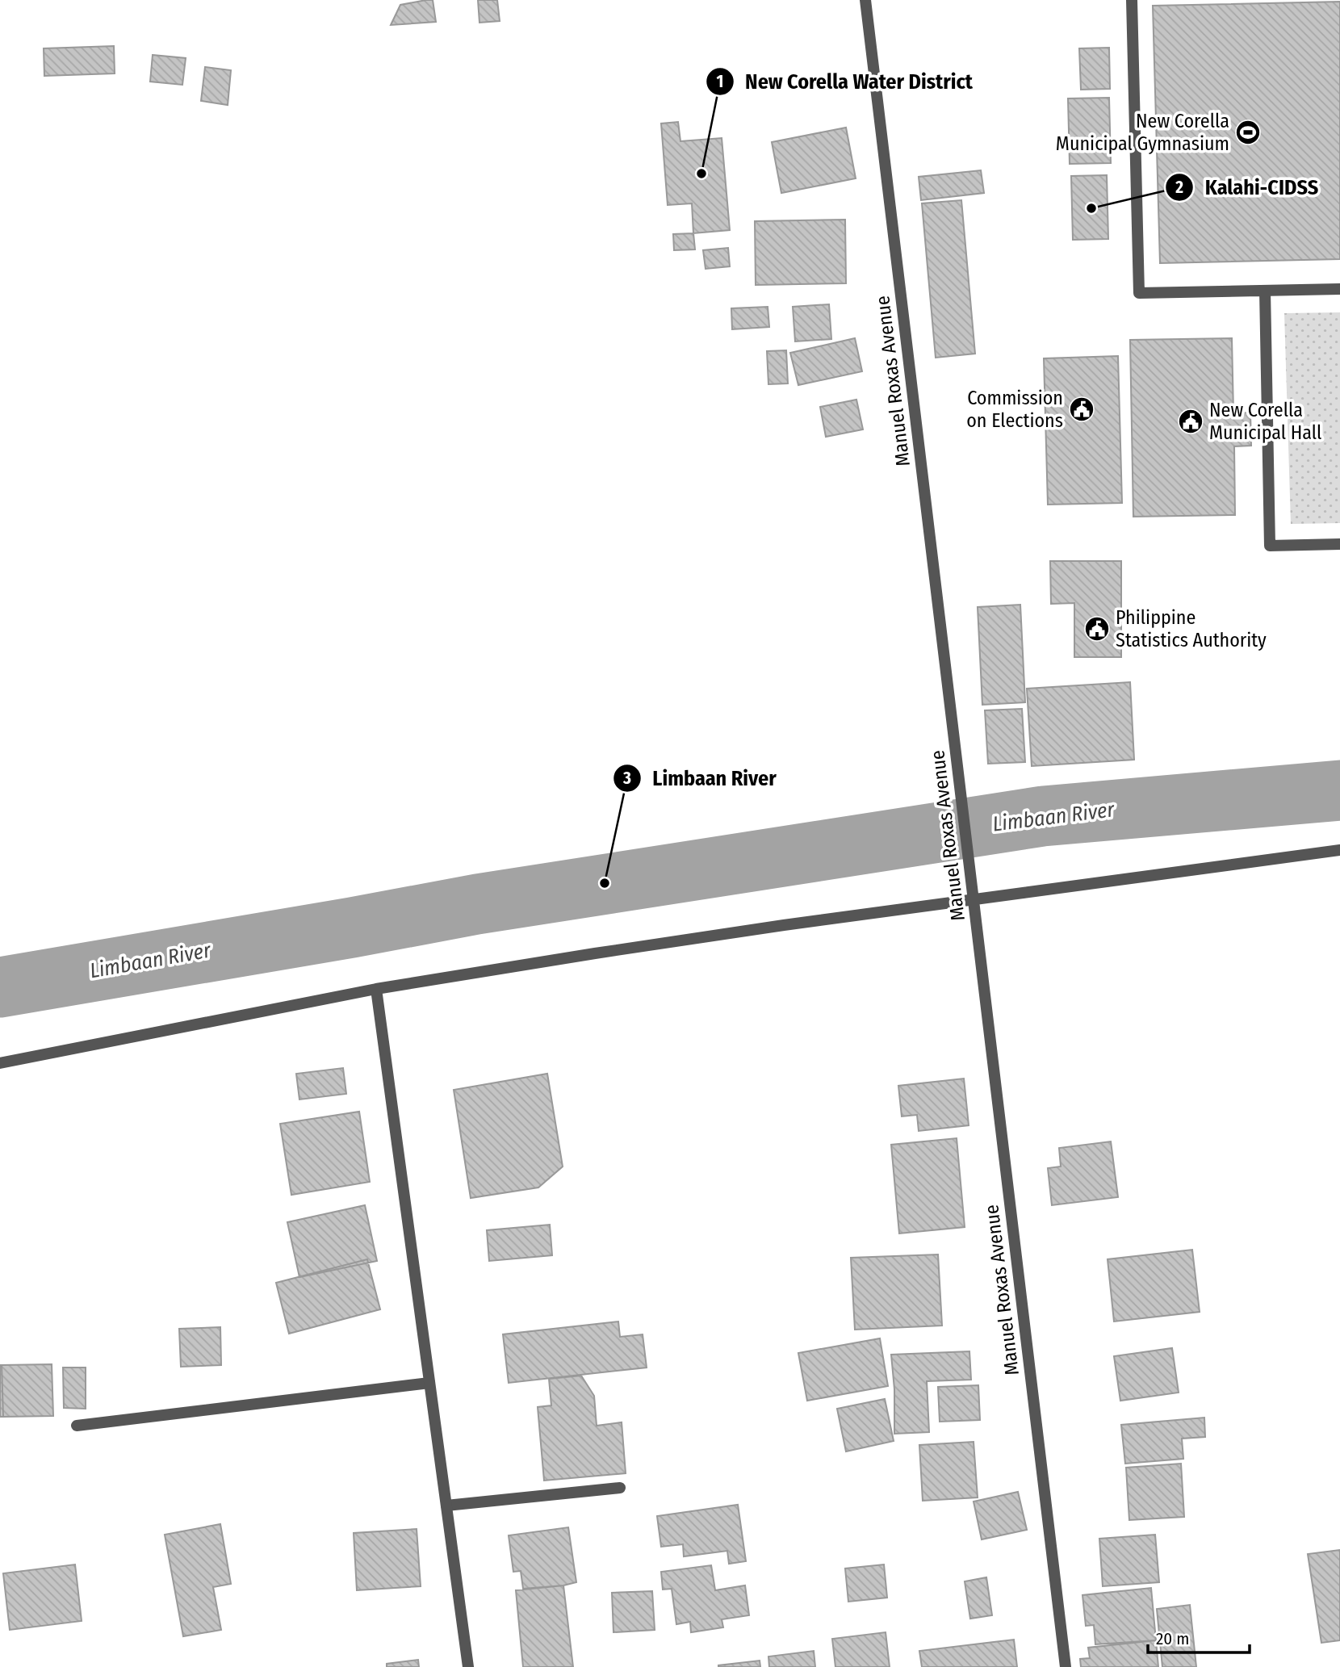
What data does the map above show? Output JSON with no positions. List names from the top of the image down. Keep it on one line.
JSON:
{"streets":{"street":["Manuel Roxas Avenue"]},"water":["Limbaan River"],"places":{"sports":["New Corella Municipal Gymnasium"],"other":["New Corella Water District","Kalahi-CIDSS","Limbaan River"],"public building":["Commission on Elections","New Corella Municipal Hall","Philippine Statistics Authority"]},"scale_bar":"20 m"}
